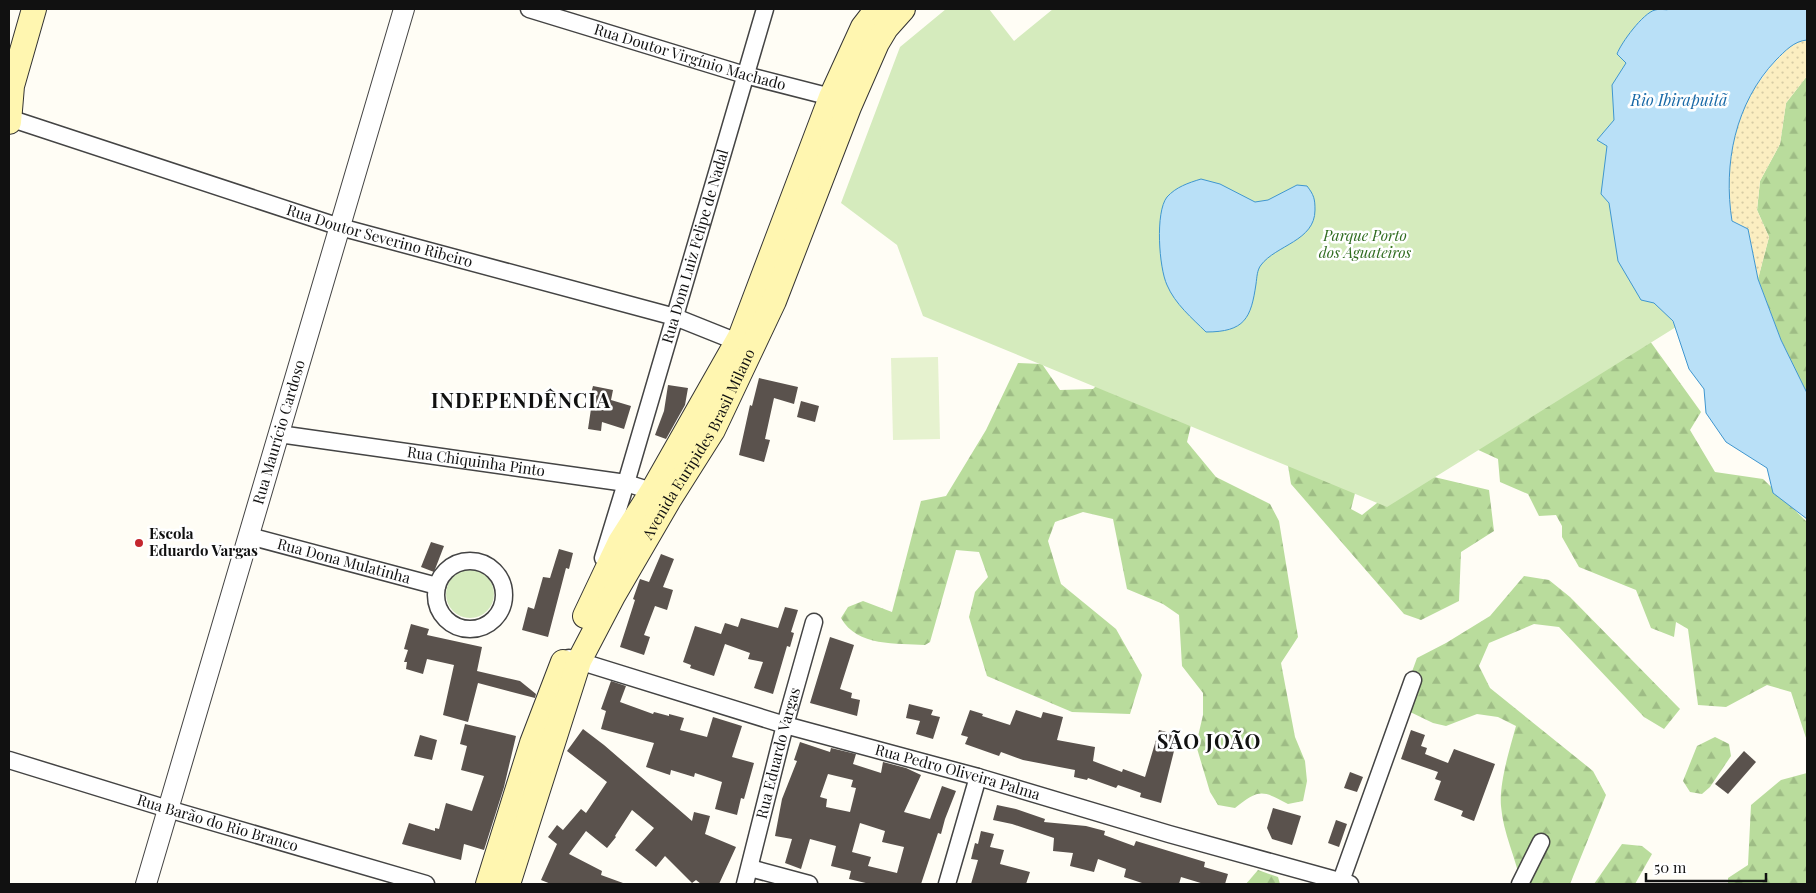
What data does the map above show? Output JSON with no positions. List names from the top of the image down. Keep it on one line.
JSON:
{"streets":{"main road":["Avenida Euripides Brasil Milano"],"street":["Rua Doutor Virgínio Machado","Rua Doutor Severino Ribeiro","Rua Dom Luiz Felipe de Nadal","Rua Maurício Cardoso","Rua Chiquinha Pinto","Rua Dona Mulatinha","Rua Eduardo Vargas","Rua Pedro Oliveira Palma","Rua Barão do Rio Branco"]},"crossings":[["Rua Doutor Virgínio Machado","Rua Dom Luiz Felipe de Nadal"],["Rua Doutor Virgínio Machado","Avenida Euripides Brasil Milano"],["Rua Doutor Severino Ribeiro","Rua Dom Luiz Felipe de Nadal"],["Rua Doutor Severino Ribeiro","Rua Maurício Cardoso"],["Rua Doutor Severino Ribeiro","Avenida Euripides Brasil Milano"],["Rua Dom Luiz Felipe de Nadal","Avenida Euripides Brasil Milano"],["Rua Dom Luiz Felipe de Nadal","Rua Chiquinha Pinto"],["Rua Maurício Cardoso","Rua Chiquinha Pinto"],["Rua Maurício Cardoso","Rua Dona Mulatinha"],["Rua Maurício Cardoso","Rua Barão do Rio Branco"],["Avenida Euripides Brasil Milano","Rua Chiquinha Pinto"],["Avenida Euripides Brasil Milano","Rua Pedro Oliveira Palma"],["Rua Eduardo Vargas","Rua Pedro Oliveira Palma"]],"districts":["INDEPENDÊNCIA","SÃO JOÃO"],"water":["Rio Ibirapuitã"],"parks":["Parque Porto dos Aguateiros"],"places":["Escola Eduardo Vargas"],"scale_bar":"50 m"}
